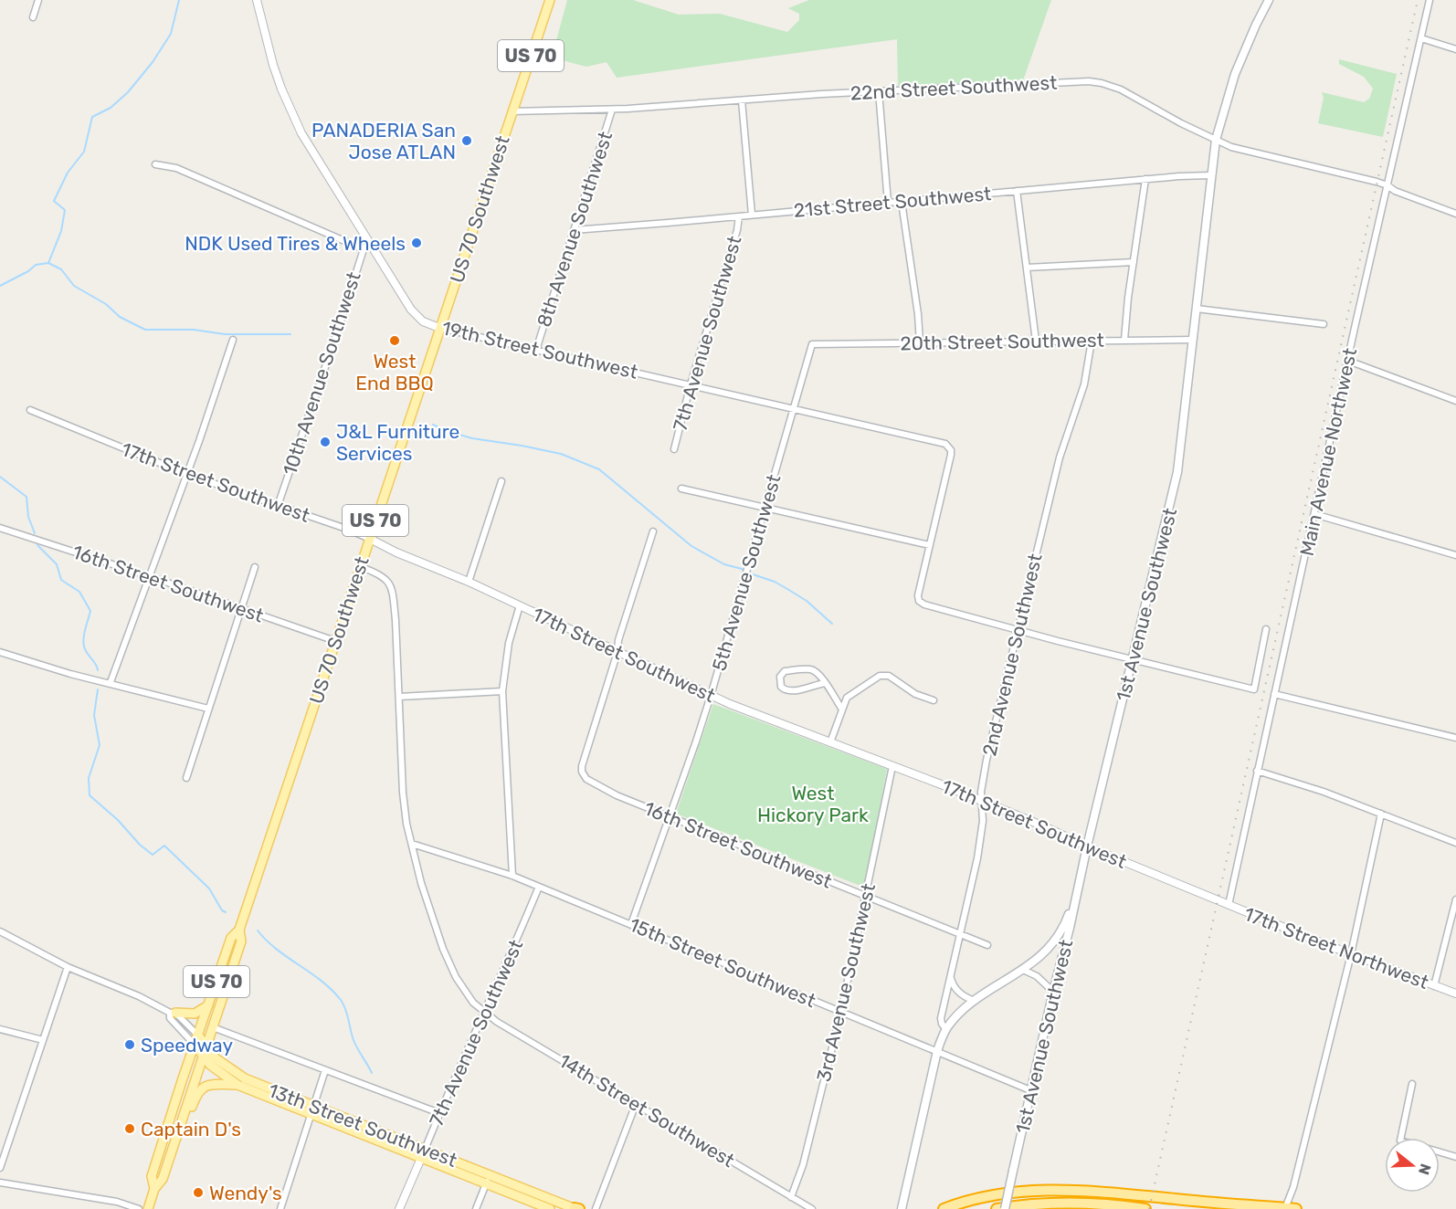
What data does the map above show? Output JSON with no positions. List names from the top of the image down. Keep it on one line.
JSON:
{"streets":{"main road":["US 70","US 70 Southwest","1st Avenue Southwest","2nd Avenue Southwest","13th Street Southwest"],"street":["22nd Street Southwest","21st Street Southwest","8th Avenue Southwest","7th Avenue Southwest","20th Street Southwest","19th Street Southwest","10th Avenue Southwest","Main Avenue Northwest","17th Street Southwest","5th Avenue Southwest","16th Street Southwest","17th Street Northwest","15th Street Southwest","3rd Avenue Southwest","14th Street Southwest"]},"crossings":[["US 70","22nd Street Southwest"],["US 70","US 70 Southwest"],["22nd Street Southwest","US 70 Southwest"],["22nd Street Southwest","8th Avenue Southwest"],["22nd Street Southwest","Main Avenue Northwest"],["22nd Street Southwest","1st Avenue Southwest"],["21st Street Southwest","8th Avenue Southwest"],["21st Street Southwest","7th Avenue Southwest"],["21st Street Southwest","1st Avenue Southwest"],["US 70 Southwest","19th Street Southwest"],["US 70 Southwest","17th Street Southwest"],["US 70 Southwest","16th Street Southwest"],["US 70 Southwest","14th Street Southwest"],["US 70 Southwest","13th Street Southwest"],["8th Avenue Southwest","19th Street Southwest"],["7th Avenue Southwest","19th Street Southwest"],["7th Avenue Southwest","15th Street Southwest"],["7th Avenue Southwest","14th Street Southwest"],["7th Avenue Southwest","13th Street Southwest"],["20th Street Southwest","5th Avenue Southwest"],["20th Street Southwest","1st Avenue Southwest"],["20th Street Southwest","2nd Avenue Southwest"],["19th Street Southwest","10th Avenue Southwest"],["19th Street Southwest","5th Avenue Southwest"],["10th Avenue Southwest","17th Street Southwest"],["Main Avenue Northwest","17th Street Northwest"],["17th Street Southwest","5th Avenue Southwest"],["17th Street Southwest","16th Street Southwest"],["17th Street Southwest","1st Avenue Southwest"],["17th Street Southwest","2nd Avenue Southwest"],["17th Street Southwest","17th Street Northwest"],["17th Street Southwest","3rd Avenue Southwest"],["5th Avenue Southwest","16th Street Southwest"],["5th Avenue Southwest","15th Street Southwest"],["16th Street Southwest","2nd Avenue Southwest"],["16th Street Southwest","3rd Avenue Southwest"],["1st Avenue Southwest","2nd Avenue Southwest"],["1st Avenue Southwest","15th Street Southwest"],["2nd Avenue Southwest","15th Street Southwest"],["15th Street Southwest","3rd Avenue Southwest"],["15th Street Southwest","14th Street Southwest"],["3rd Avenue Southwest","14th Street Southwest"]],"parks":["West Hickory Park"],"places":["PANADERIA San Jose ATLAN","NDK Used Tires & Wheels","West End BBQ","J&L Furniture Services","Speedway","Captain D's","Wendy's"],"north":"right"}
